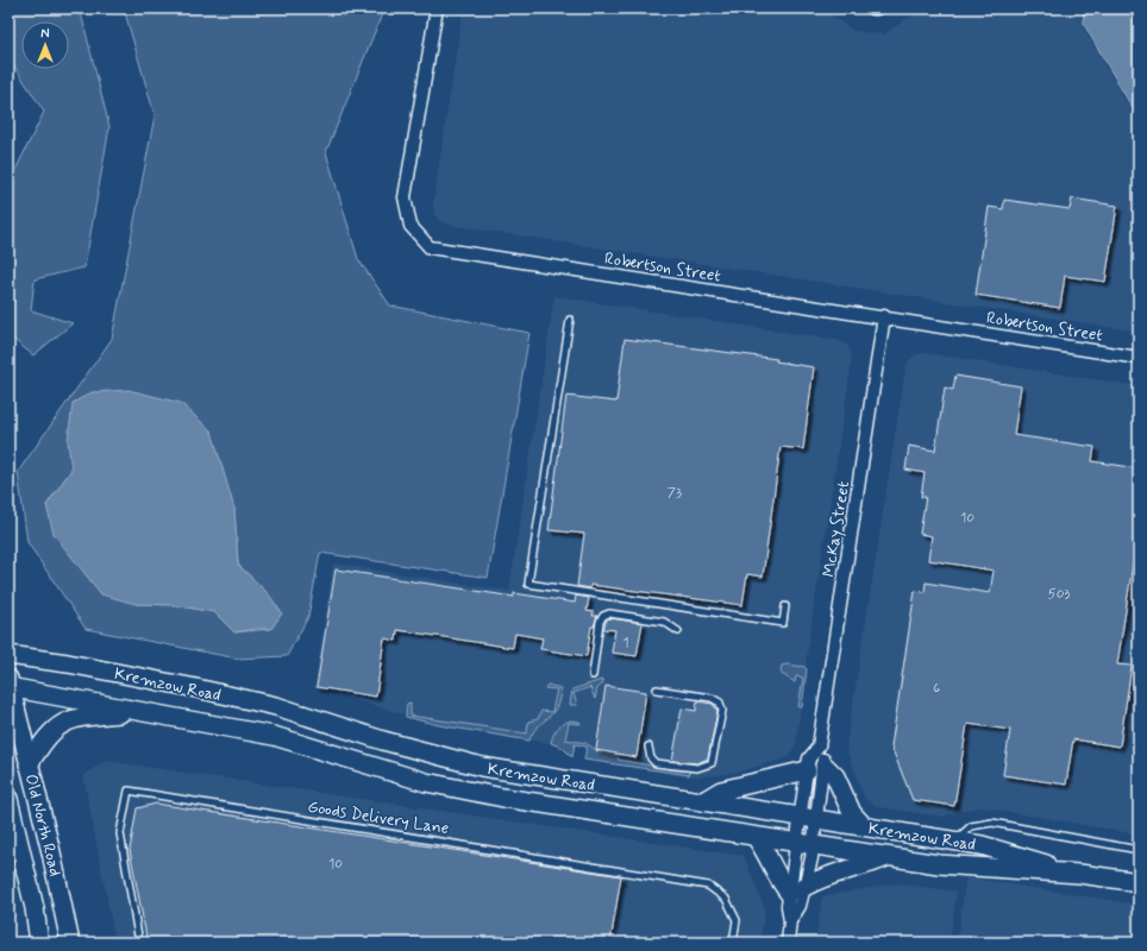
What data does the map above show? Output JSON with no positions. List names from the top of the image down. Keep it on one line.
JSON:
{"streets":{"street":["Robertson Street","McKay Street","Kremzow Road","Old North Road"],"lane":["Goods Delivery Lane"]},"crossings":[["Robertson Street","McKay Street"],["McKay Street","Kremzow Road"],["Kremzow Road","Old North Road"]],"house_numbers":["73","10","503","1","6","10"],"north":"top"}
